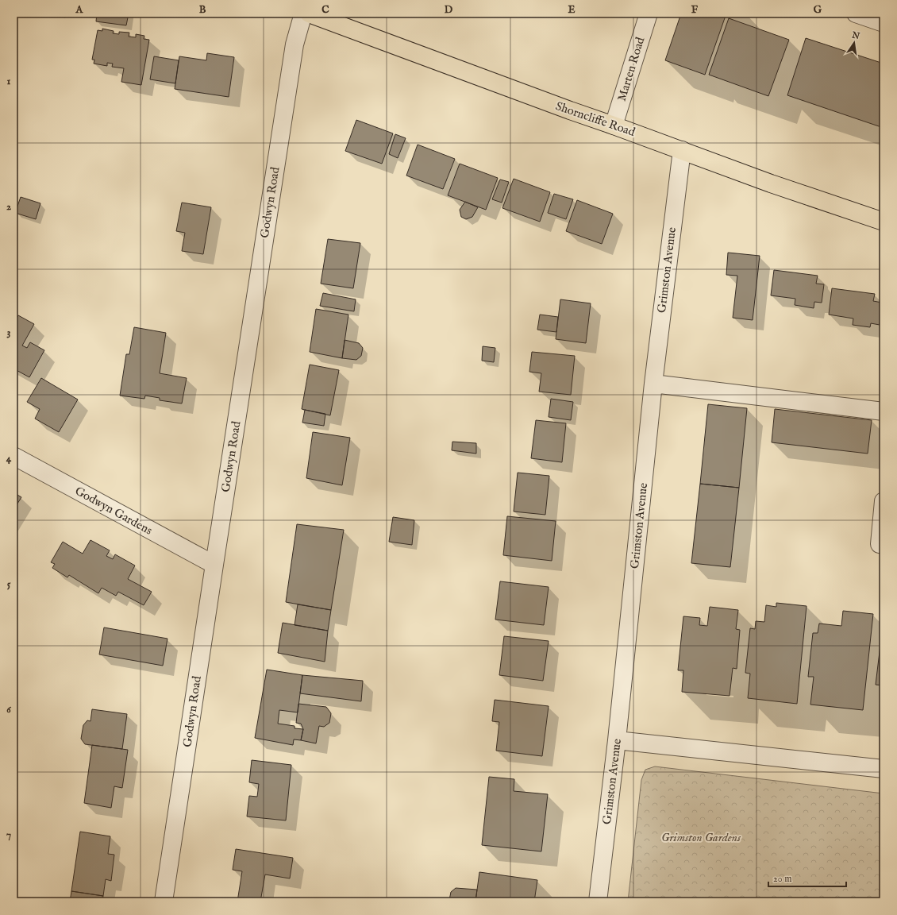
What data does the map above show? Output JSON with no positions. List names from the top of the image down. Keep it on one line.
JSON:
{"streets":{"main road":["Shorncliffe Road"],"street":["Marten Road","Godwyn Road","Grimston Avenue","Godwyn Gardens"]},"crossings":[["Marten Road","Shorncliffe Road"],["Shorncliffe Road","Grimston Avenue"],["Godwyn Road","Godwyn Gardens"]],"parks":["Grimston Gardens"],"scale_bar":"20 m","north":"top","grid":{"columns":["A","B","C","D","E","F","G"],"rows":["1","2","3","4","5","6","7"]}}
